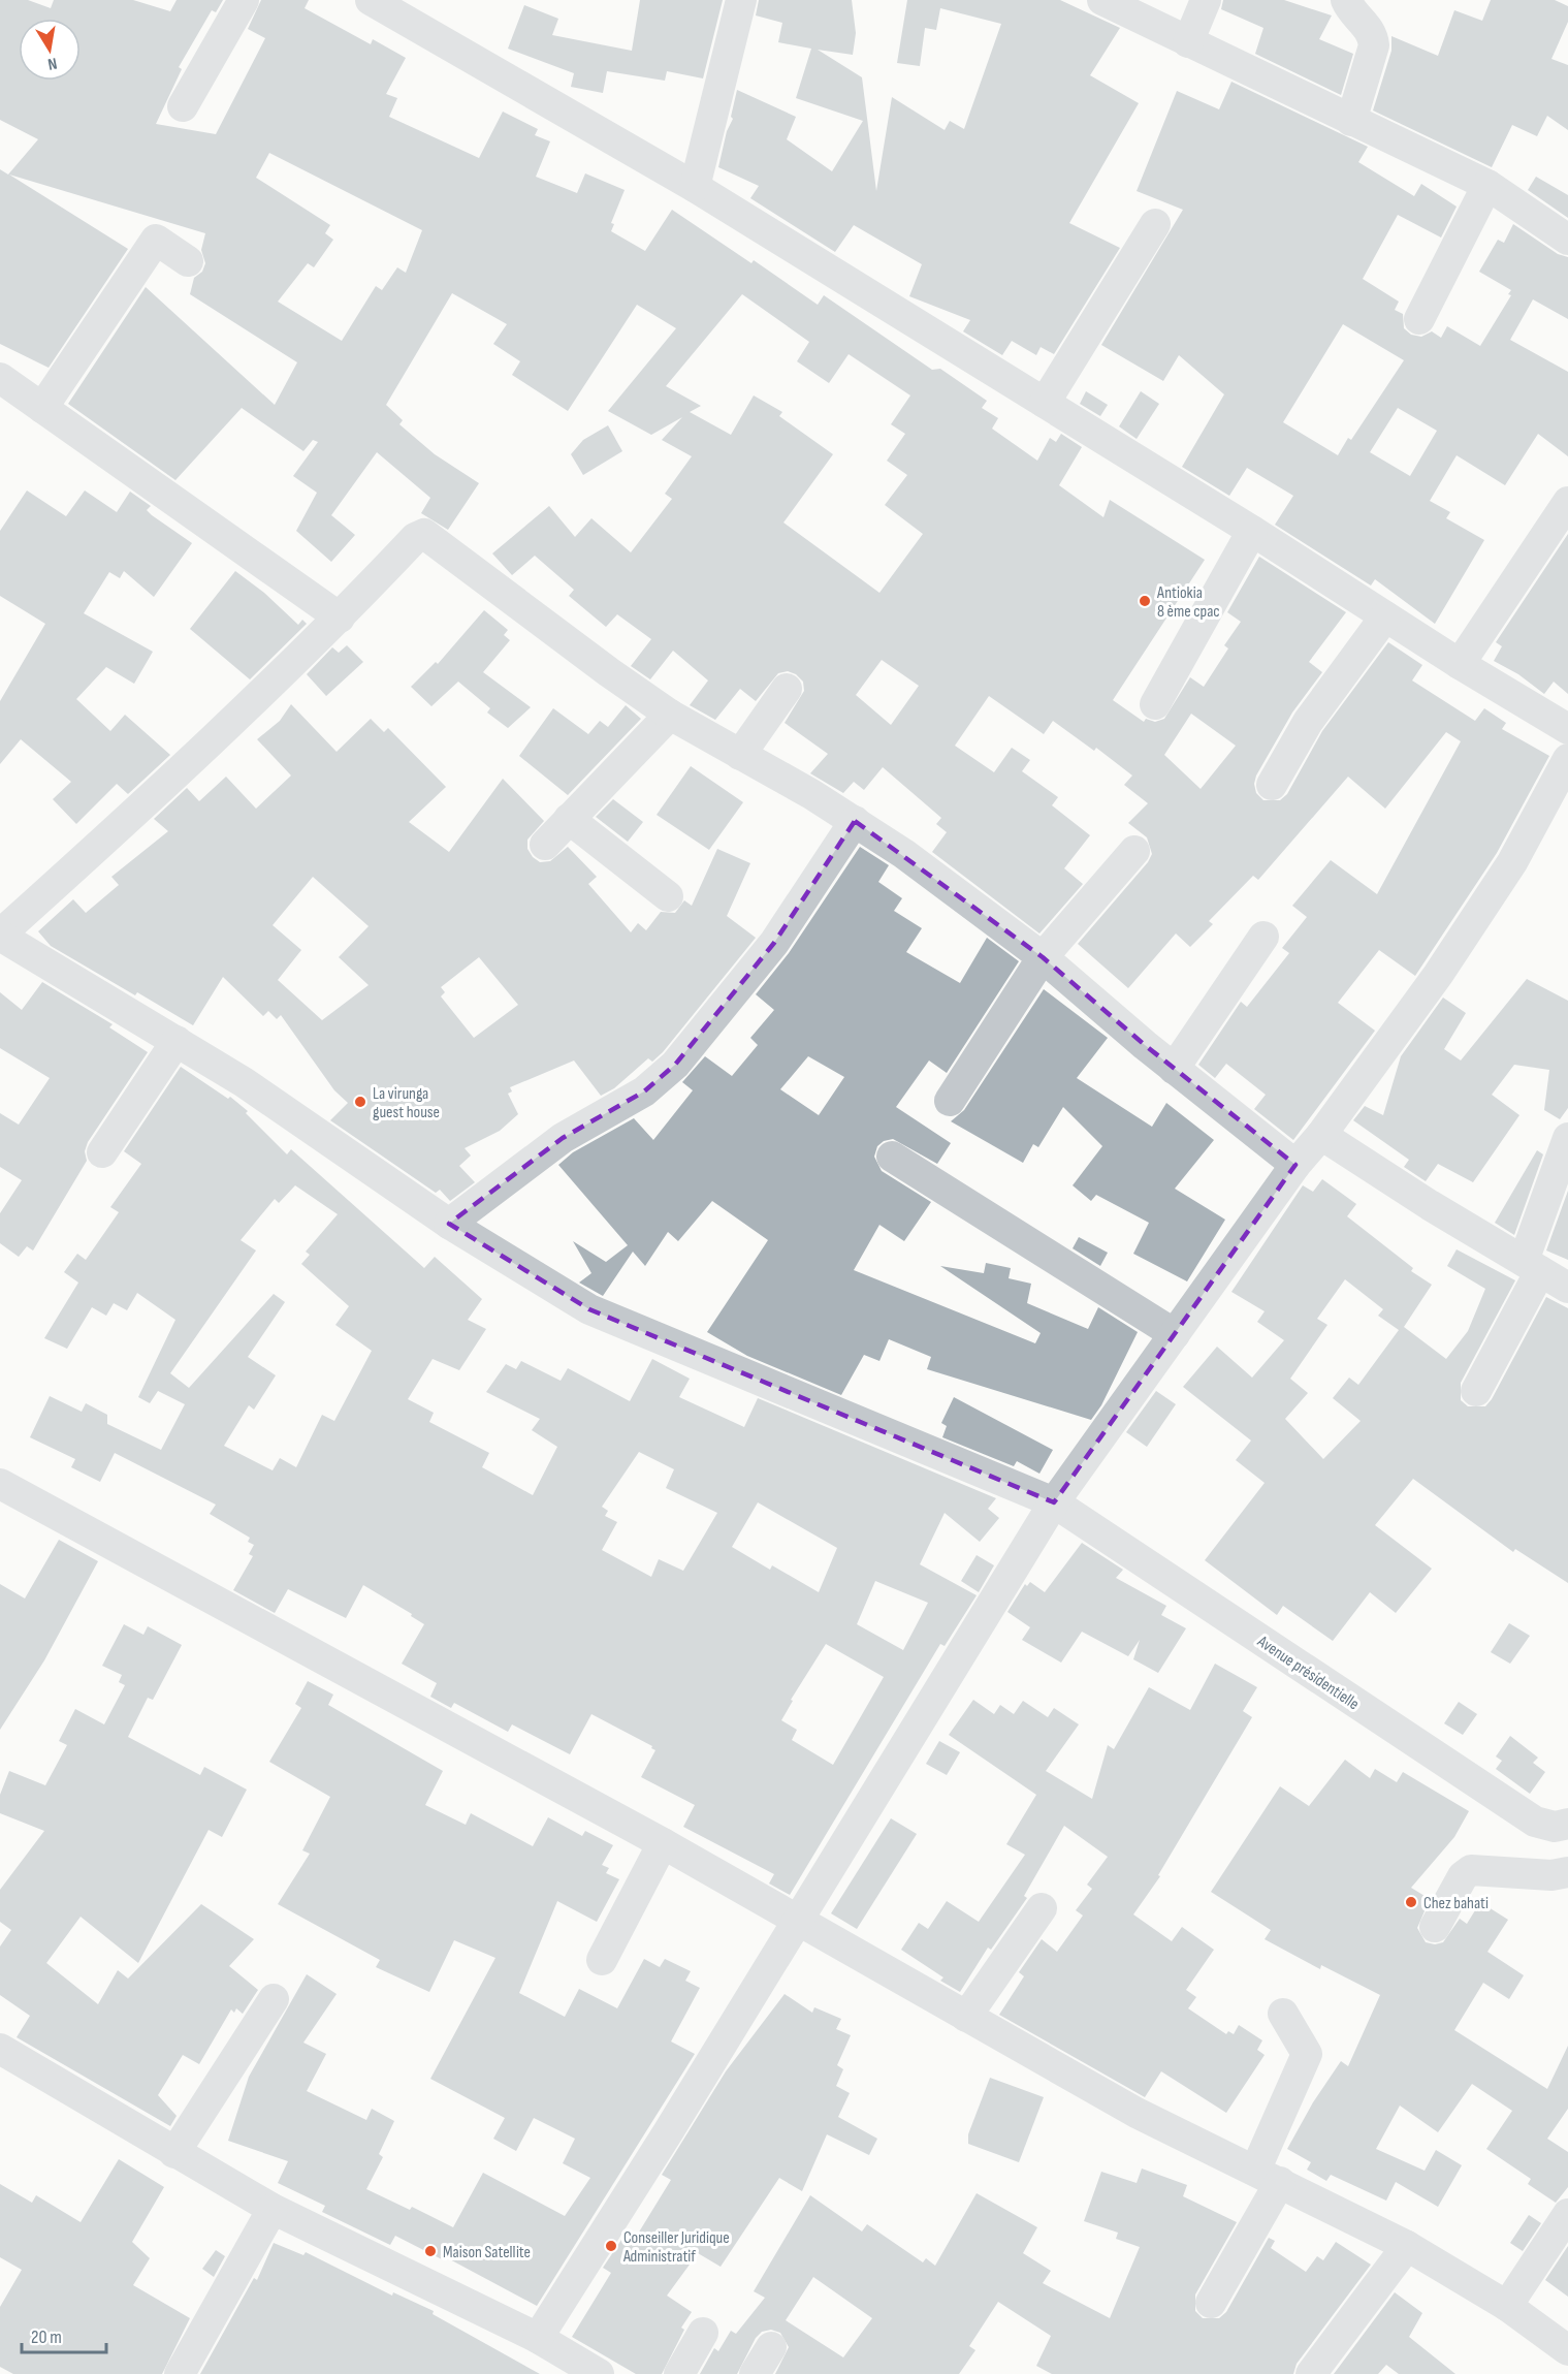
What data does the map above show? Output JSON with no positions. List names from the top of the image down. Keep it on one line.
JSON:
{"streets":{"street":["Avenue présidentielle"]},"places":["Antiokia 8 ème cpac","La virunga guest house","Chez bahati","Conseiller Juridique Administratif","Maison Satellite"],"scale_bar":"20 m","north":"bottom"}
